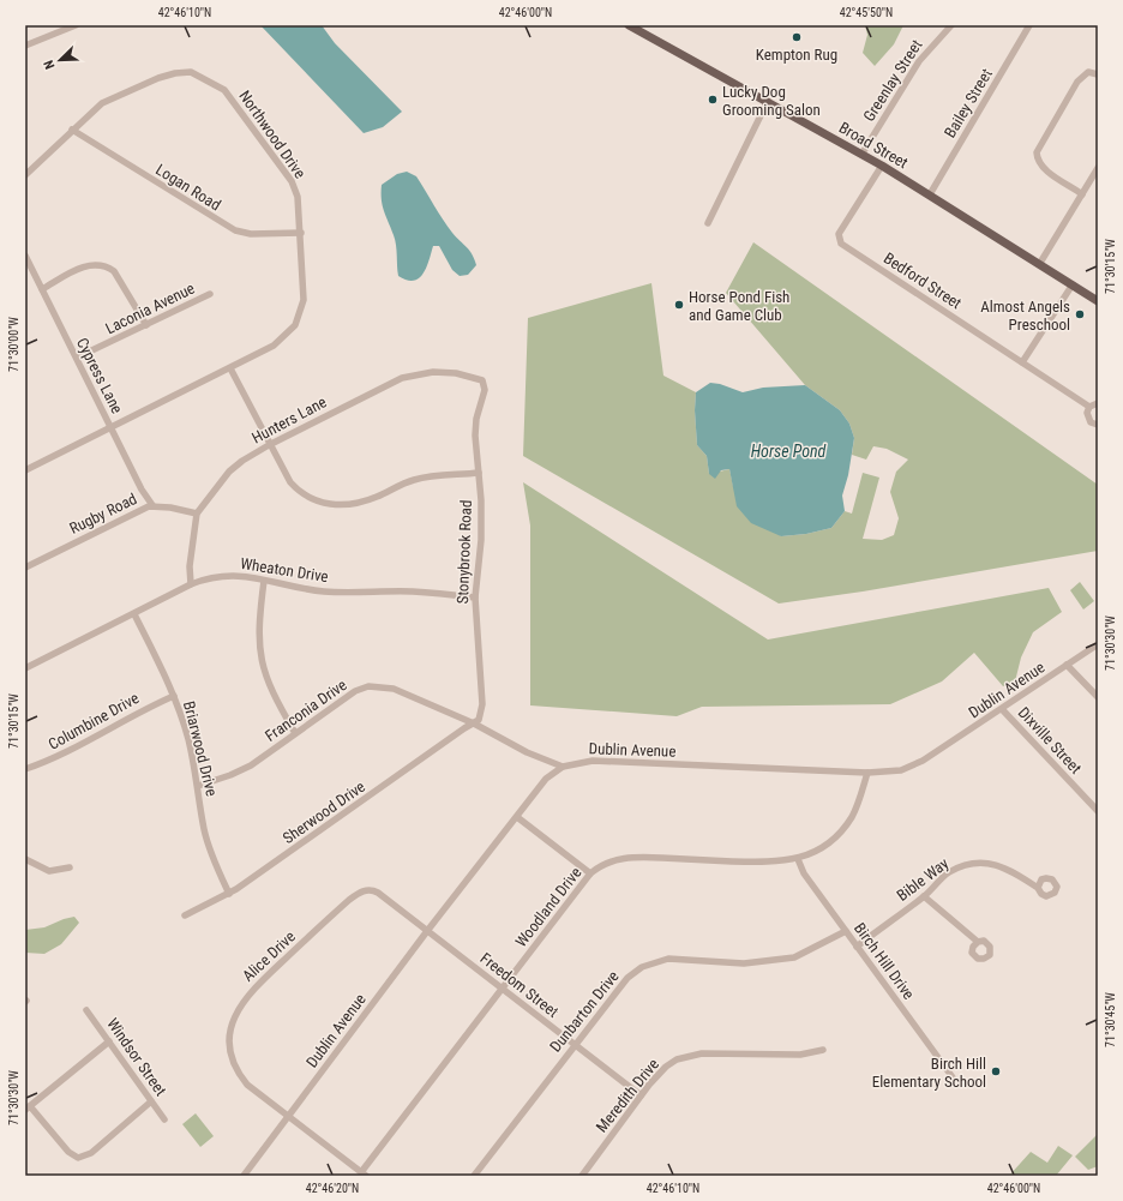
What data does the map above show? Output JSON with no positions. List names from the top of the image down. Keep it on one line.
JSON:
{"streets":{"main road":["Broad Street"],"street":["Greenlay Street","Bailey Street","Northwood Drive","Logan Road","Bedford Street","Laconia Avenue","Cypress Lane","Hunters Lane","Rugby Road","Stonybrook Road","Wheaton Drive","Dublin Avenue","Franconia Drive","Columbine Drive","Dixville Street","Briarwood Drive","Sherwood Drive","Bible Way","Woodland Drive","Alice Drive","Birch Hill Drive","Freedom Street","Dunbarton Drive","Windsor Street","Meredith Drive"]},"crossings":[["Greenlay Street","Broad Street"],["Bailey Street","Broad Street"],["Northwood Drive","Logan Road"],["Northwood Drive","Cypress Lane"],["Broad Street","Bedford Street"],["Laconia Avenue","Cypress Lane"],["Cypress Lane","Rugby Road"],["Hunters Lane","Rugby Road"],["Hunters Lane","Stonybrook Road"],["Hunters Lane","Wheaton Drive"],["Stonybrook Road","Wheaton Drive"],["Stonybrook Road","Franconia Drive"],["Stonybrook Road","Sherwood Drive"],["Wheaton Drive","Briarwood Drive"],["Dublin Avenue","Franconia Drive"],["Dublin Avenue","Dixville Street"],["Dublin Avenue","Woodland Drive"],["Dublin Avenue","Alice Drive"],["Dublin Avenue","Freedom Street"],["Franconia Drive","Briarwood Drive"],["Franconia Drive","Sherwood Drive"],["Columbine Drive","Briarwood Drive"],["Briarwood Drive","Sherwood Drive"],["Bible Way","Birch Hill Drive"],["Woodland Drive","Birch Hill Drive"],["Woodland Drive","Freedom Street"],["Alice Drive","Freedom Street"],["Birch Hill Drive","Dunbarton Drive"],["Freedom Street","Dunbarton Drive"],["Freedom Street","Meredith Drive"]],"water":["Horse Pond"],"places":["Kempton Rug","Lucky Dog Grooming Salon","Horse Pond Fish and Game Club","Almost Angels Preschool","Birch Hill Elementary School"],"north":"bottom left","coordinates":["42°46'10\"N","42°46'00\"N","42°45'50\"N","71°30'15\"W","71°30'00\"W","71°30'30\"W","71°30'45\"W","42°46'20\"N"]}
